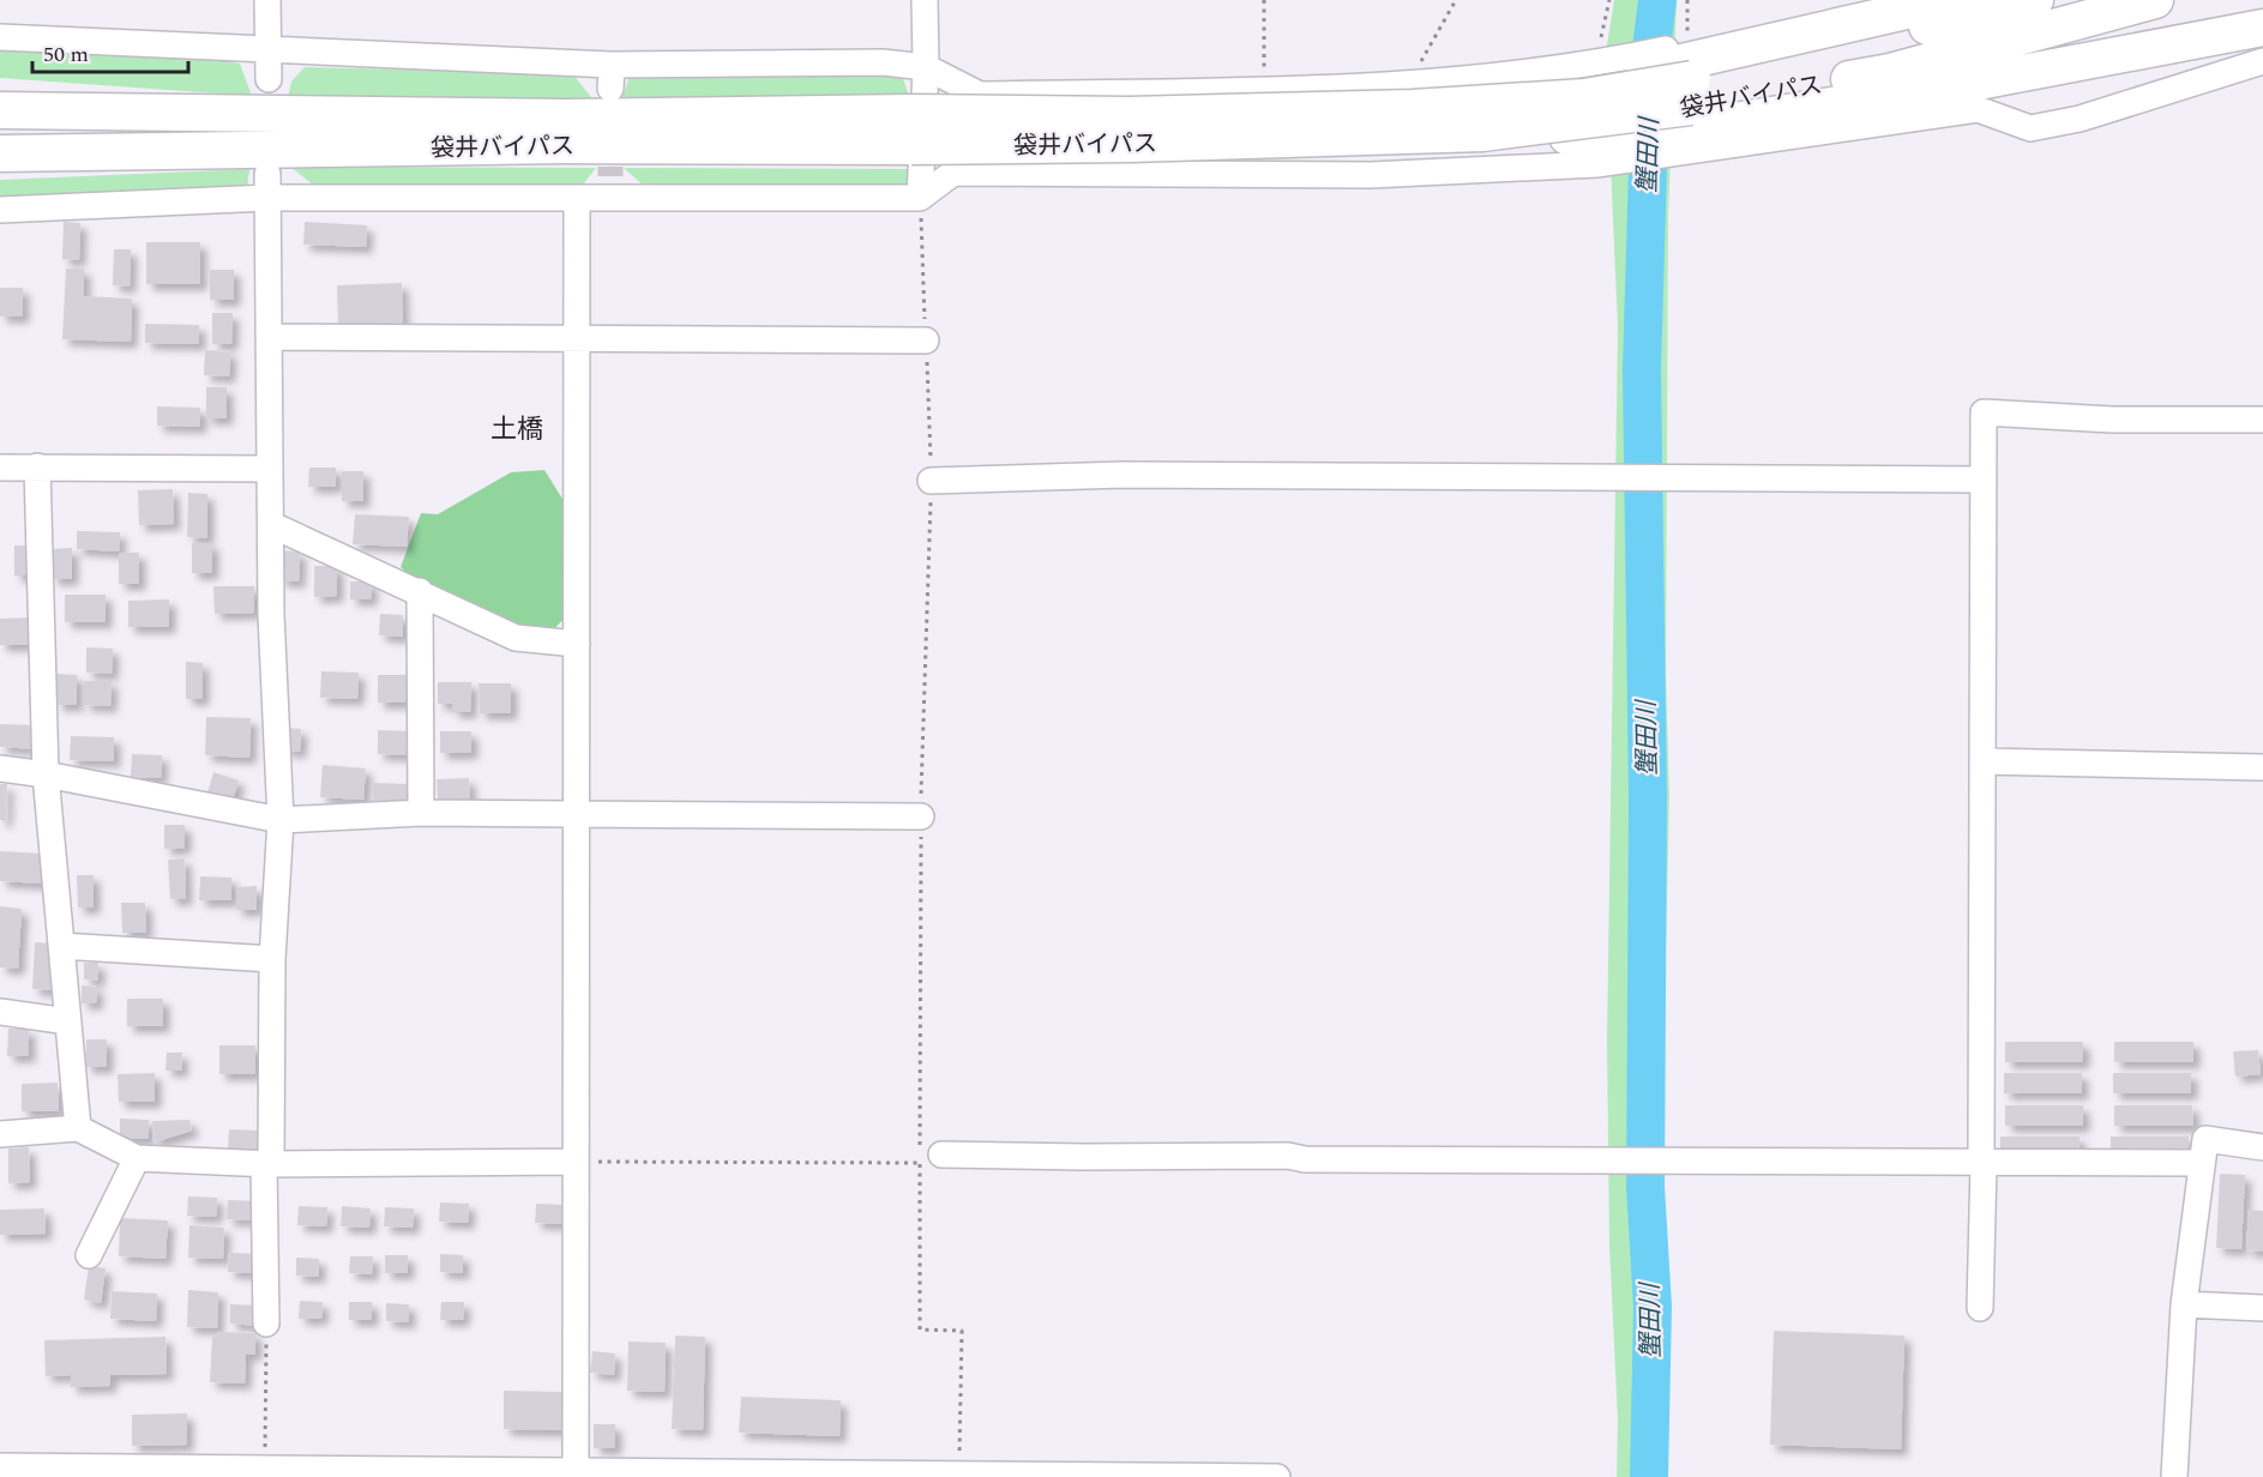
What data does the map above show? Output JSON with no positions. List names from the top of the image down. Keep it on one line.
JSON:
{"streets":{"highway":["袋井バイパス"]},"districts":["土橋"],"water":["蟹田川"],"scale_bar":"50 m"}
